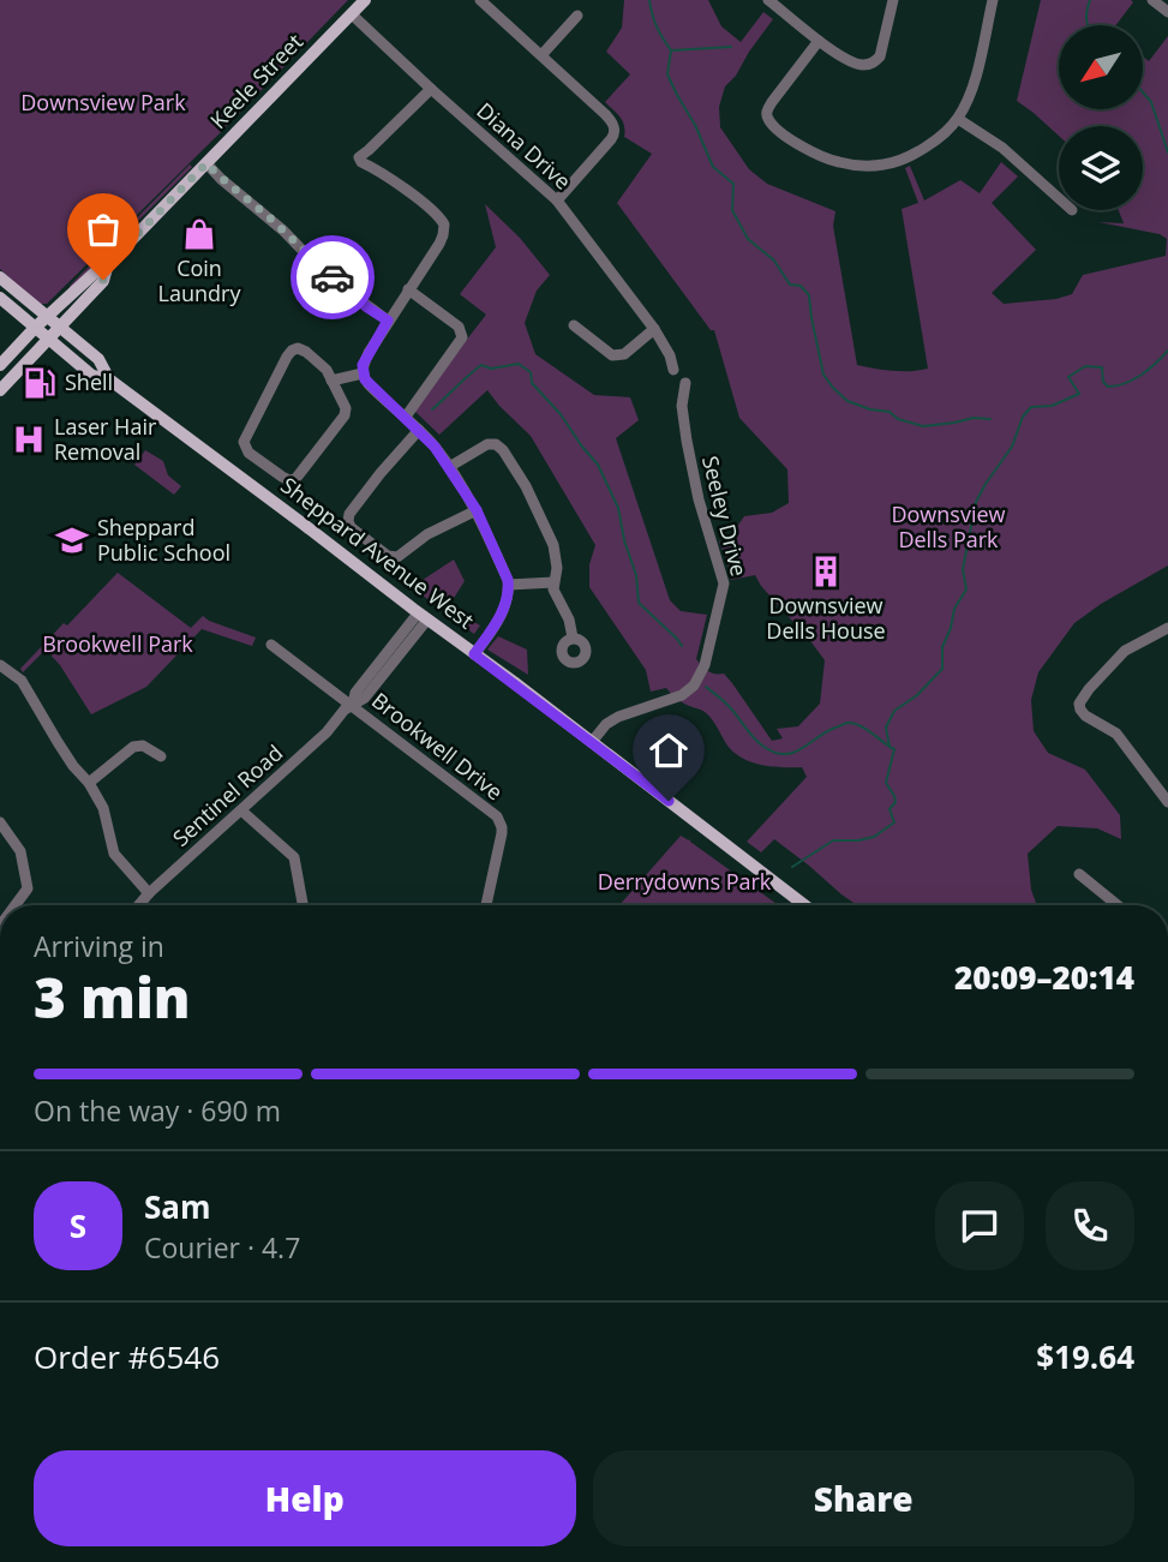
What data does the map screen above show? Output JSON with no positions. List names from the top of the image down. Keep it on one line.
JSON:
{"streets":{"main road":["Keele Street","Sheppard Avenue West"],"street":["Diana Drive","Seeley Drive","Brookwell Drive","Sentinel Road"]},"crossings":[["Keele Street","Diana Drive"],["Keele Street","Sheppard Avenue West"],["Seeley Drive","Sheppard Avenue West"],["Sheppard Avenue West","Sentinel Road"],["Brookwell Drive","Sentinel Road"]],"parks":["Downsview Park","Downsview Dells Park","Brookwell Park","Derrydowns Park"],"places":{"shop":["Coin Laundry"],"fuel station":["Shell"],"hospital":["Laser Hair Removal"],"school or university":["Sheppard Public School"],"building":["Downsview Dells House"]},"north":"bottom left","page":{"heading":["3 min","Arriving in","20:09–20:14"],"panel":["Sam","Courier · 4.7","Order #6546","$19.64"],"bar":"On the way · 690 m","round":"S","buttons":["Help","Share"]}}
